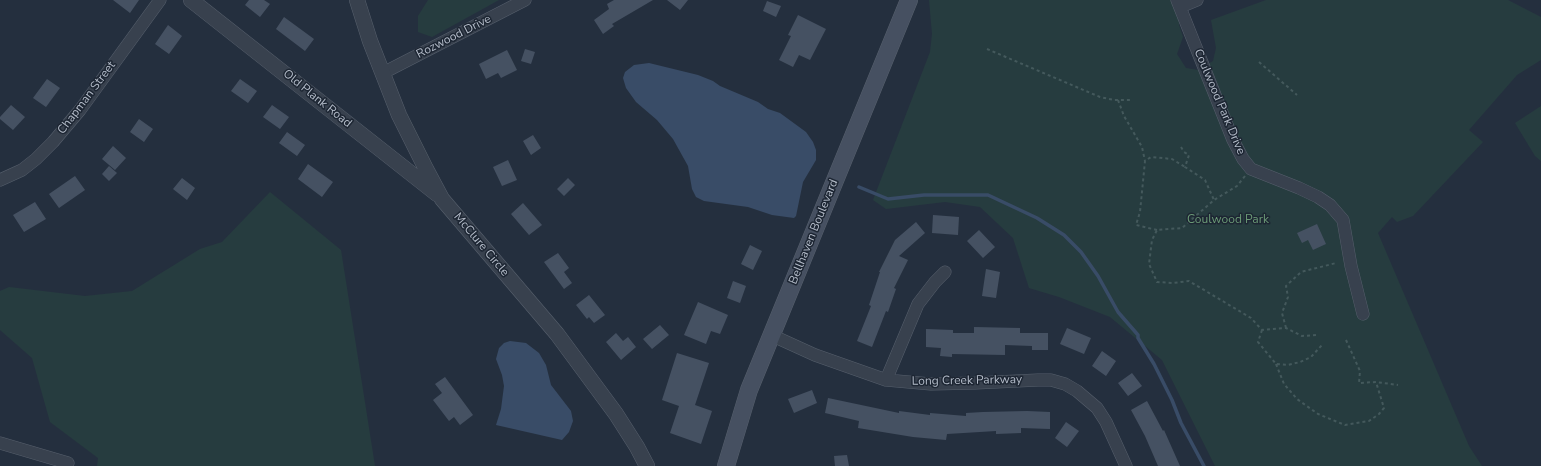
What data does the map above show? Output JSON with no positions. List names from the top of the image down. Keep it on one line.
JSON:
{"streets":{"main road":["Bellhaven Boulevard"],"street":["Rozwood Drive","Chapman Street","Old Plank Road","Coulwood Park Drive","McClure Circle","Long Creek Parkway"]},"crossings":[["Rozwood Drive","McClure Circle"],["Old Plank Road","McClure Circle"],["Bellhaven Boulevard","Long Creek Parkway"]],"parks":["Coulwood Park"]}
